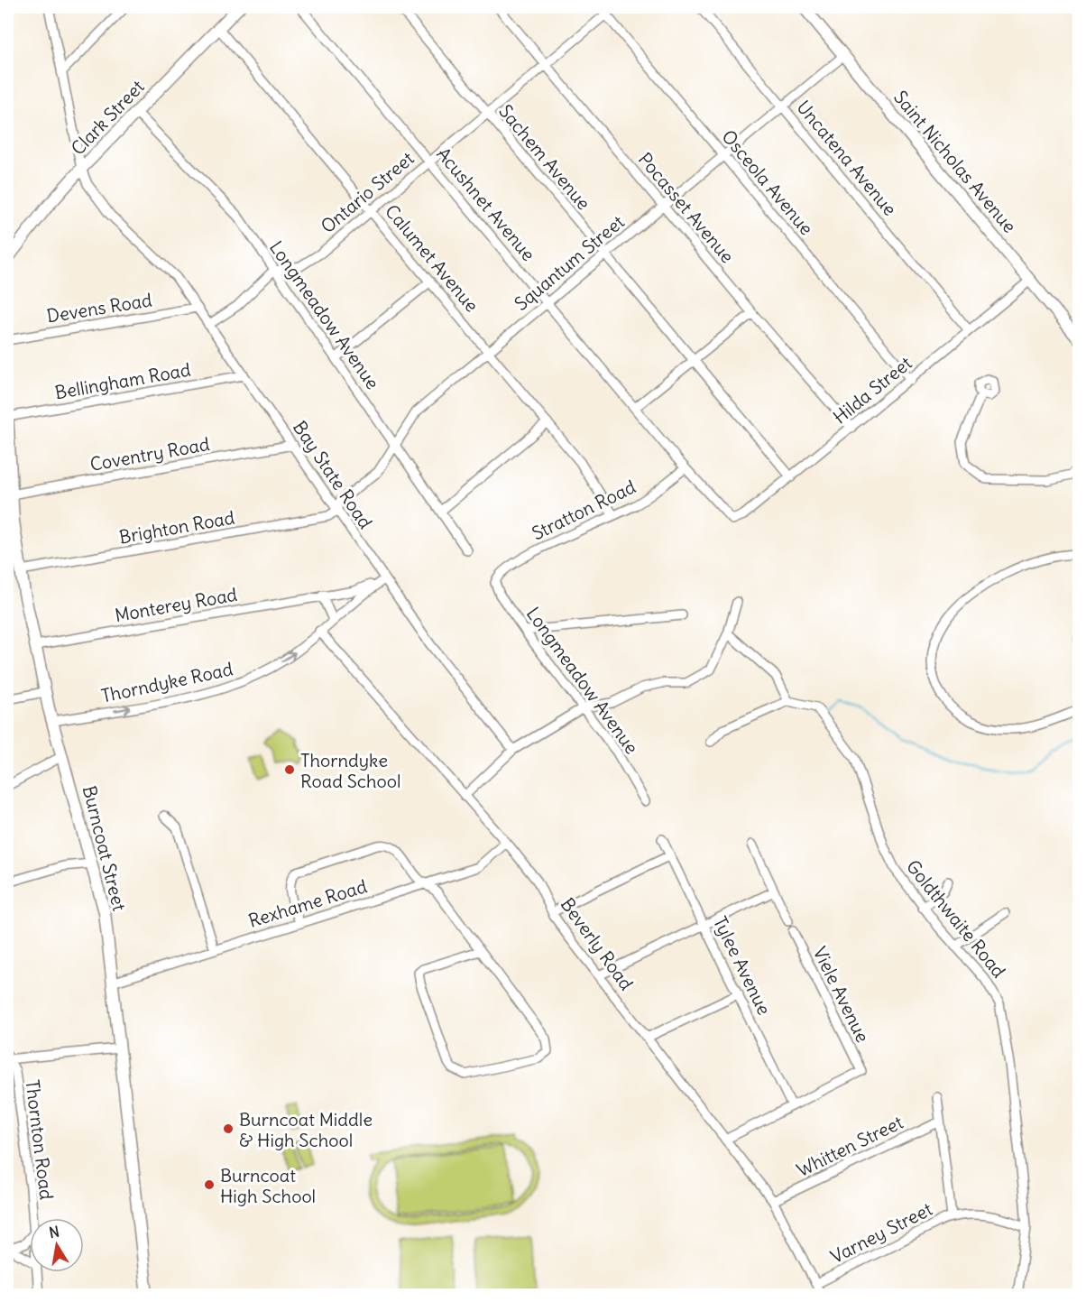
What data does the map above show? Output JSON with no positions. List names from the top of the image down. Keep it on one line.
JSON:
{"streets":{"main road":["Clark Street","Saint Nicholas Avenue","Burncoat Street"],"street":["Sachem Avenue","Uncatena Avenue","Osceola Avenue","Ontario Street","Acushnet Avenue","Pocasset Avenue","Calumet Avenue","Squantum Street","Devens Road","Longmeadow Avenue","Bellingham Road","Hilda Street","Coventry Road","Bay State Road","Stratton Road","Brighton Road","Monterey Road","Thorndyke Road","Rexhame Road","Goldthwaite Road","Beverly Road","Tylee Avenue","Viele Avenue","Thornton Road","Whitten Street","Varney Street"]},"crossings":[["Clark Street","Calumet Avenue"],["Clark Street","Longmeadow Avenue"],["Clark Street","Bay State Road"],["Sachem Avenue","Ontario Street"],["Sachem Avenue","Squantum Street"],["Sachem Avenue","Hilda Street"],["Uncatena Avenue","Squantum Street"],["Uncatena Avenue","Hilda Street"],["Saint Nicholas Avenue","Squantum Street"],["Saint Nicholas Avenue","Hilda Street"],["Osceola Avenue","Ontario Street"],["Osceola Avenue","Squantum Street"],["Osceola Avenue","Hilda Street"],["Ontario Street","Acushnet Avenue"],["Ontario Street","Pocasset Avenue"],["Ontario Street","Calumet Avenue"],["Ontario Street","Longmeadow Avenue"],["Ontario Street","Bay State Road"],["Acushnet Avenue","Squantum Street"],["Acushnet Avenue","Hilda Street"],["Acushnet Avenue","Stratton Road"],["Pocasset Avenue","Squantum Street"],["Pocasset Avenue","Hilda Street"],["Calumet Avenue","Squantum Street"],["Calumet Avenue","Stratton Road"],["Squantum Street","Longmeadow Avenue"],["Squantum Street","Bay State Road"],["Squantum Street","Brighton Road"],["Devens Road","Bay State Road"],["Longmeadow Avenue","Stratton Road"],["Bellingham Road","Bay State Road"],["Bellingham Road","Burncoat Street"],["Coventry Road","Bay State Road"],["Coventry Road","Burncoat Street"],["Bay State Road","Brighton Road"],["Bay State Road","Monterey Road"],["Bay State Road","Thorndyke Road"],["Brighton Road","Burncoat Street"],["Monterey Road","Thorndyke Road"],["Monterey Road","Burncoat Street"],["Thorndyke Road","Burncoat Street"],["Thorndyke Road","Beverly Road"],["Burncoat Street","Rexhame Road"],["Rexhame Road","Beverly Road"],["Goldthwaite Road","Varney Street"],["Beverly Road","Whitten Street"],["Beverly Road","Varney Street"],["Tylee Avenue","Viele Avenue"]],"one_way":["Thorndyke Road"],"places":["Thorndyke Road School","Burncoat Middle & High School","Burncoat High School"],"north":"top"}
